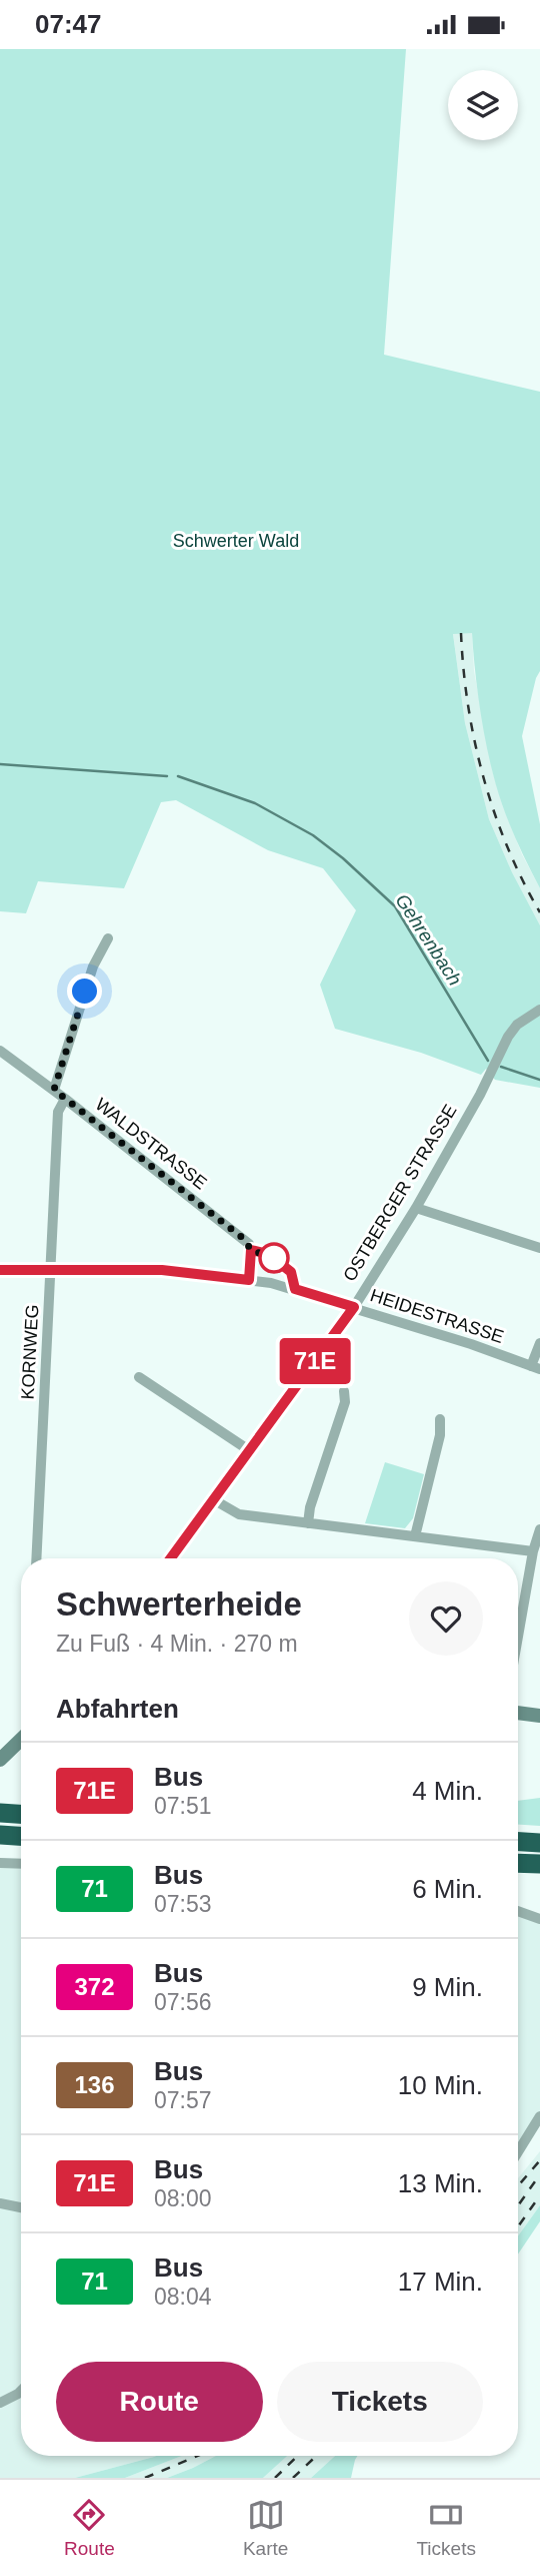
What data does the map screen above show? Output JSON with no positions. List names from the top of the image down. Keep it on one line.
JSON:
{"streets":{"street":["WALDSTRASSE","OSTBERGER STRASSE","HEIDESTRASSE","KORNWEG"]},"crossings":[["WALDSTRASSE","HEIDESTRASSE"],["WALDSTRASSE","KORNWEG"],["OSTBERGER STRASSE","HEIDESTRASSE"],["HEIDESTRASSE","KORNWEG"]],"water":["Gehrenbach"],"parks":["Schwerter Wald"],"lines":["bus line 71E"],"page":{"status":"07:47","on_map":"71E","heading":[["Schwerterheide","Zu Fuß · 4 Min. · 270 m"],"Abfahrten"],"list":[{"mark":"71E","name":"Bus","note":"07:51","value":"4 Min."},{"mark":"71","name":"Bus","note":"07:53","value":"6 Min."},{"mark":"372","name":"Bus","note":"07:56","value":"9 Min."},{"mark":"136","name":"Bus","note":"07:57","value":"10 Min."},{"mark":"71E","name":"Bus","note":"08:00","value":"13 Min."},{"mark":"71","name":"Bus","note":"08:04","value":"17 Min."}],"buttons":["Route","Tickets"],"tabs":["Route","Karte","Tickets"]}}
